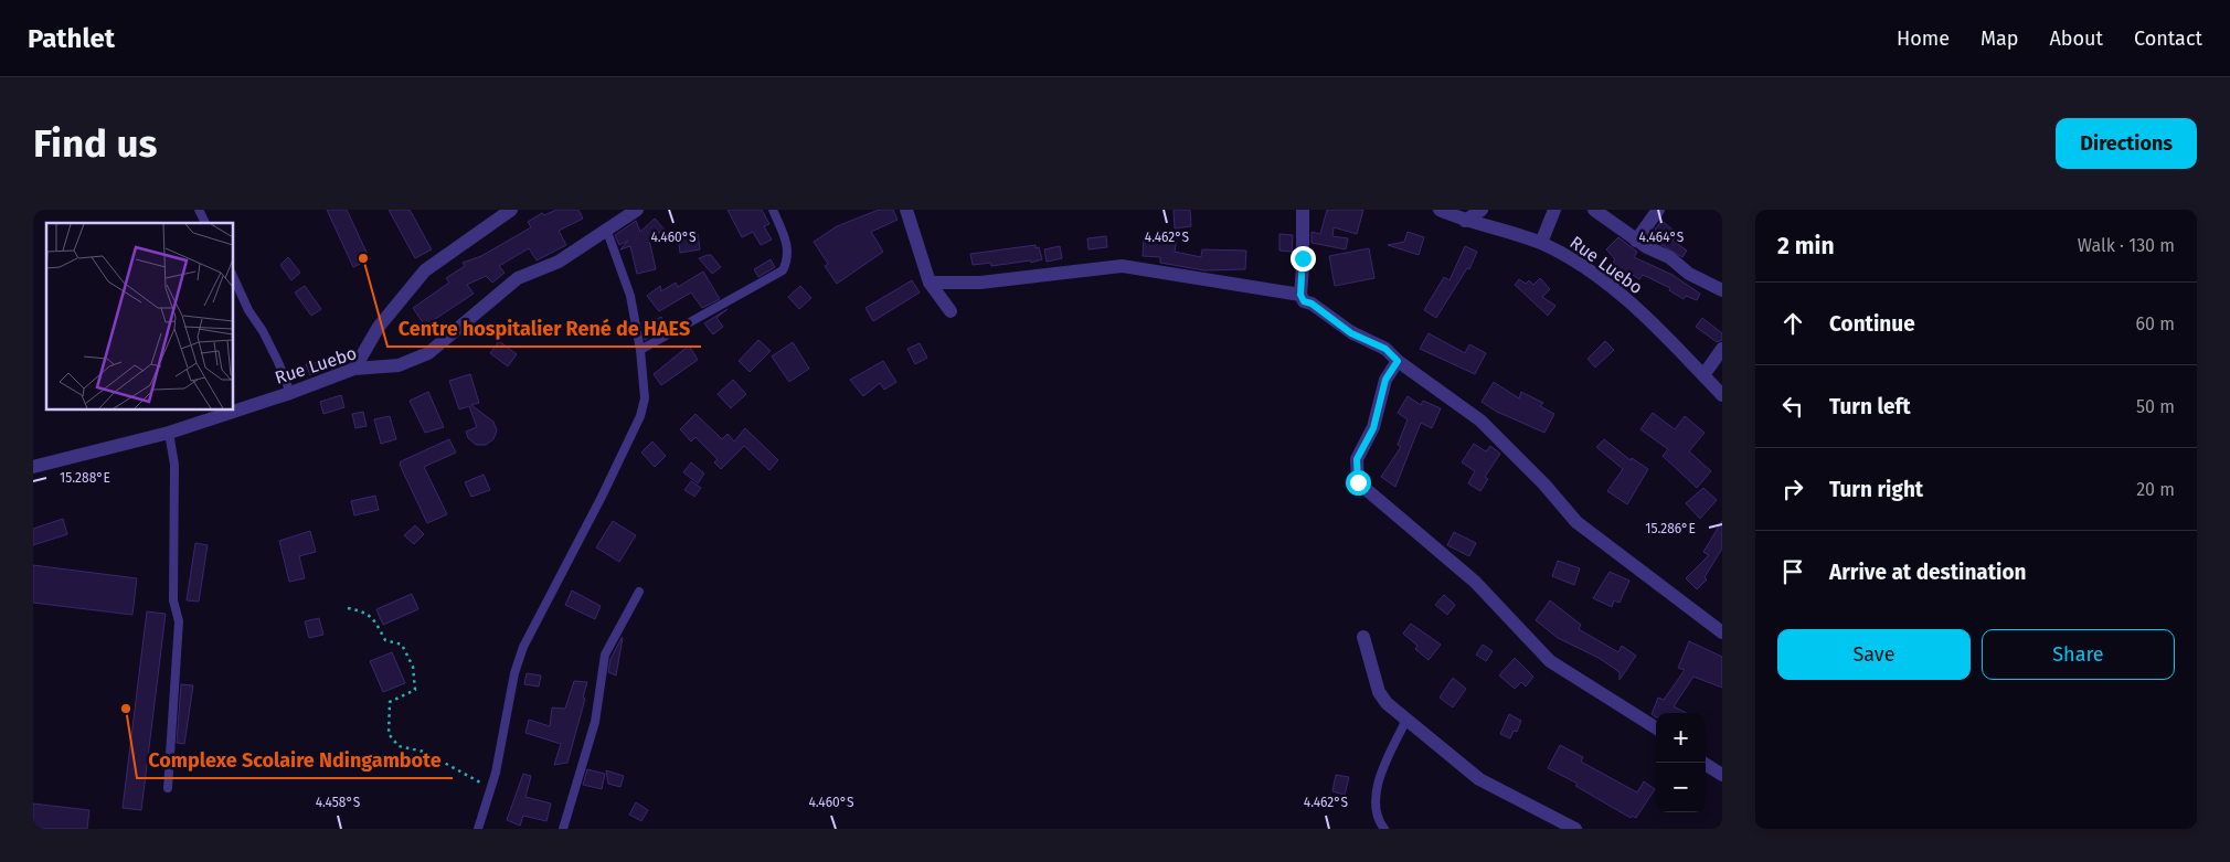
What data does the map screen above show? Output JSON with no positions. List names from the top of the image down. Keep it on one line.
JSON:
{"streets":{"street":["Rue Luebo"]},"places":["Centre hospitalier René de HAES","Complexe Scolaire Ndingambote"],"page":{"header":"Pathlet","nav":["Home","Map","About","Contact"],"buttons":["Directions",["Save","Share"]],"title":"Find us","heading":["2 min","Walk · 130 m"],"list":[["Continue","60 m"],["Turn left","50 m"],["Turn right","20 m"],"Arrive at destination"],"map_buttons":["+","−"]},"coordinates":["4.460°S","4.462°S","4.464°S","15.288°E","15.286°E","4.458°S"]}
